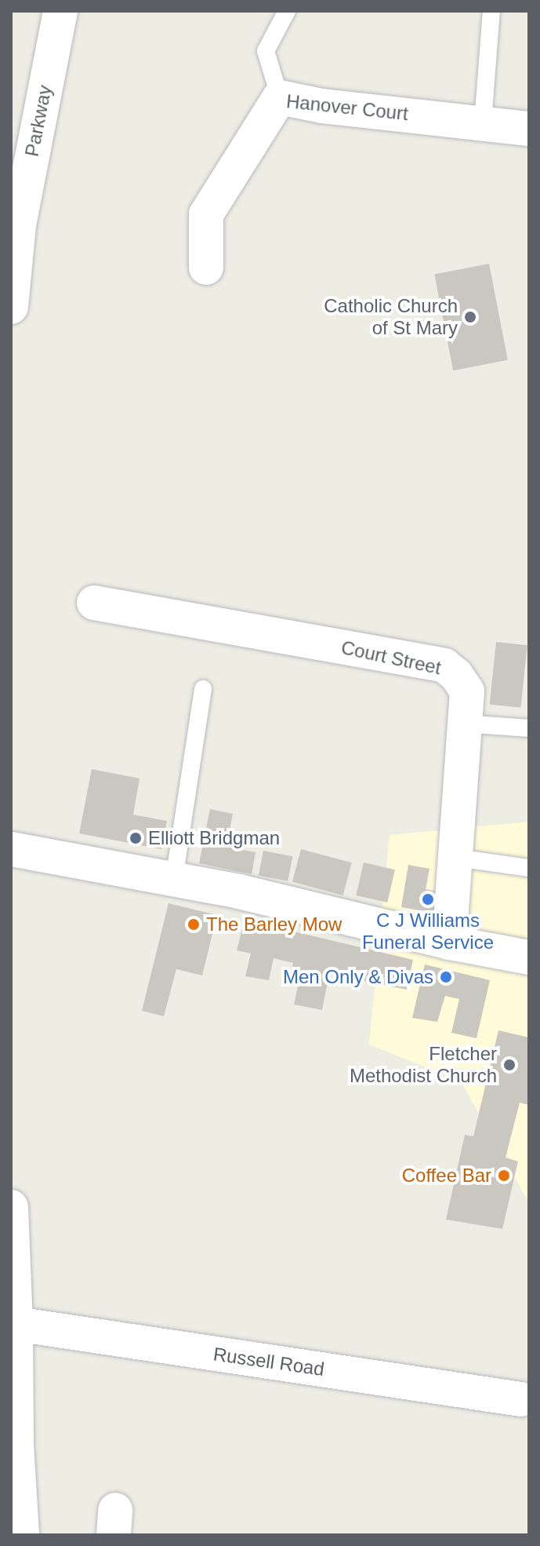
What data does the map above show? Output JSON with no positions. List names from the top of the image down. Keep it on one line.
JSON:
{"streets":{"street":["Hanover Court","Parkway","Court Street","Russell Road"]},"places":["Catholic Church of St Mary","Elliott Bridgman","C J Williams Funeral Service","The Barley Mow","Men Only & Divas","Fletcher Methodist Church","Coffee Bar"]}
